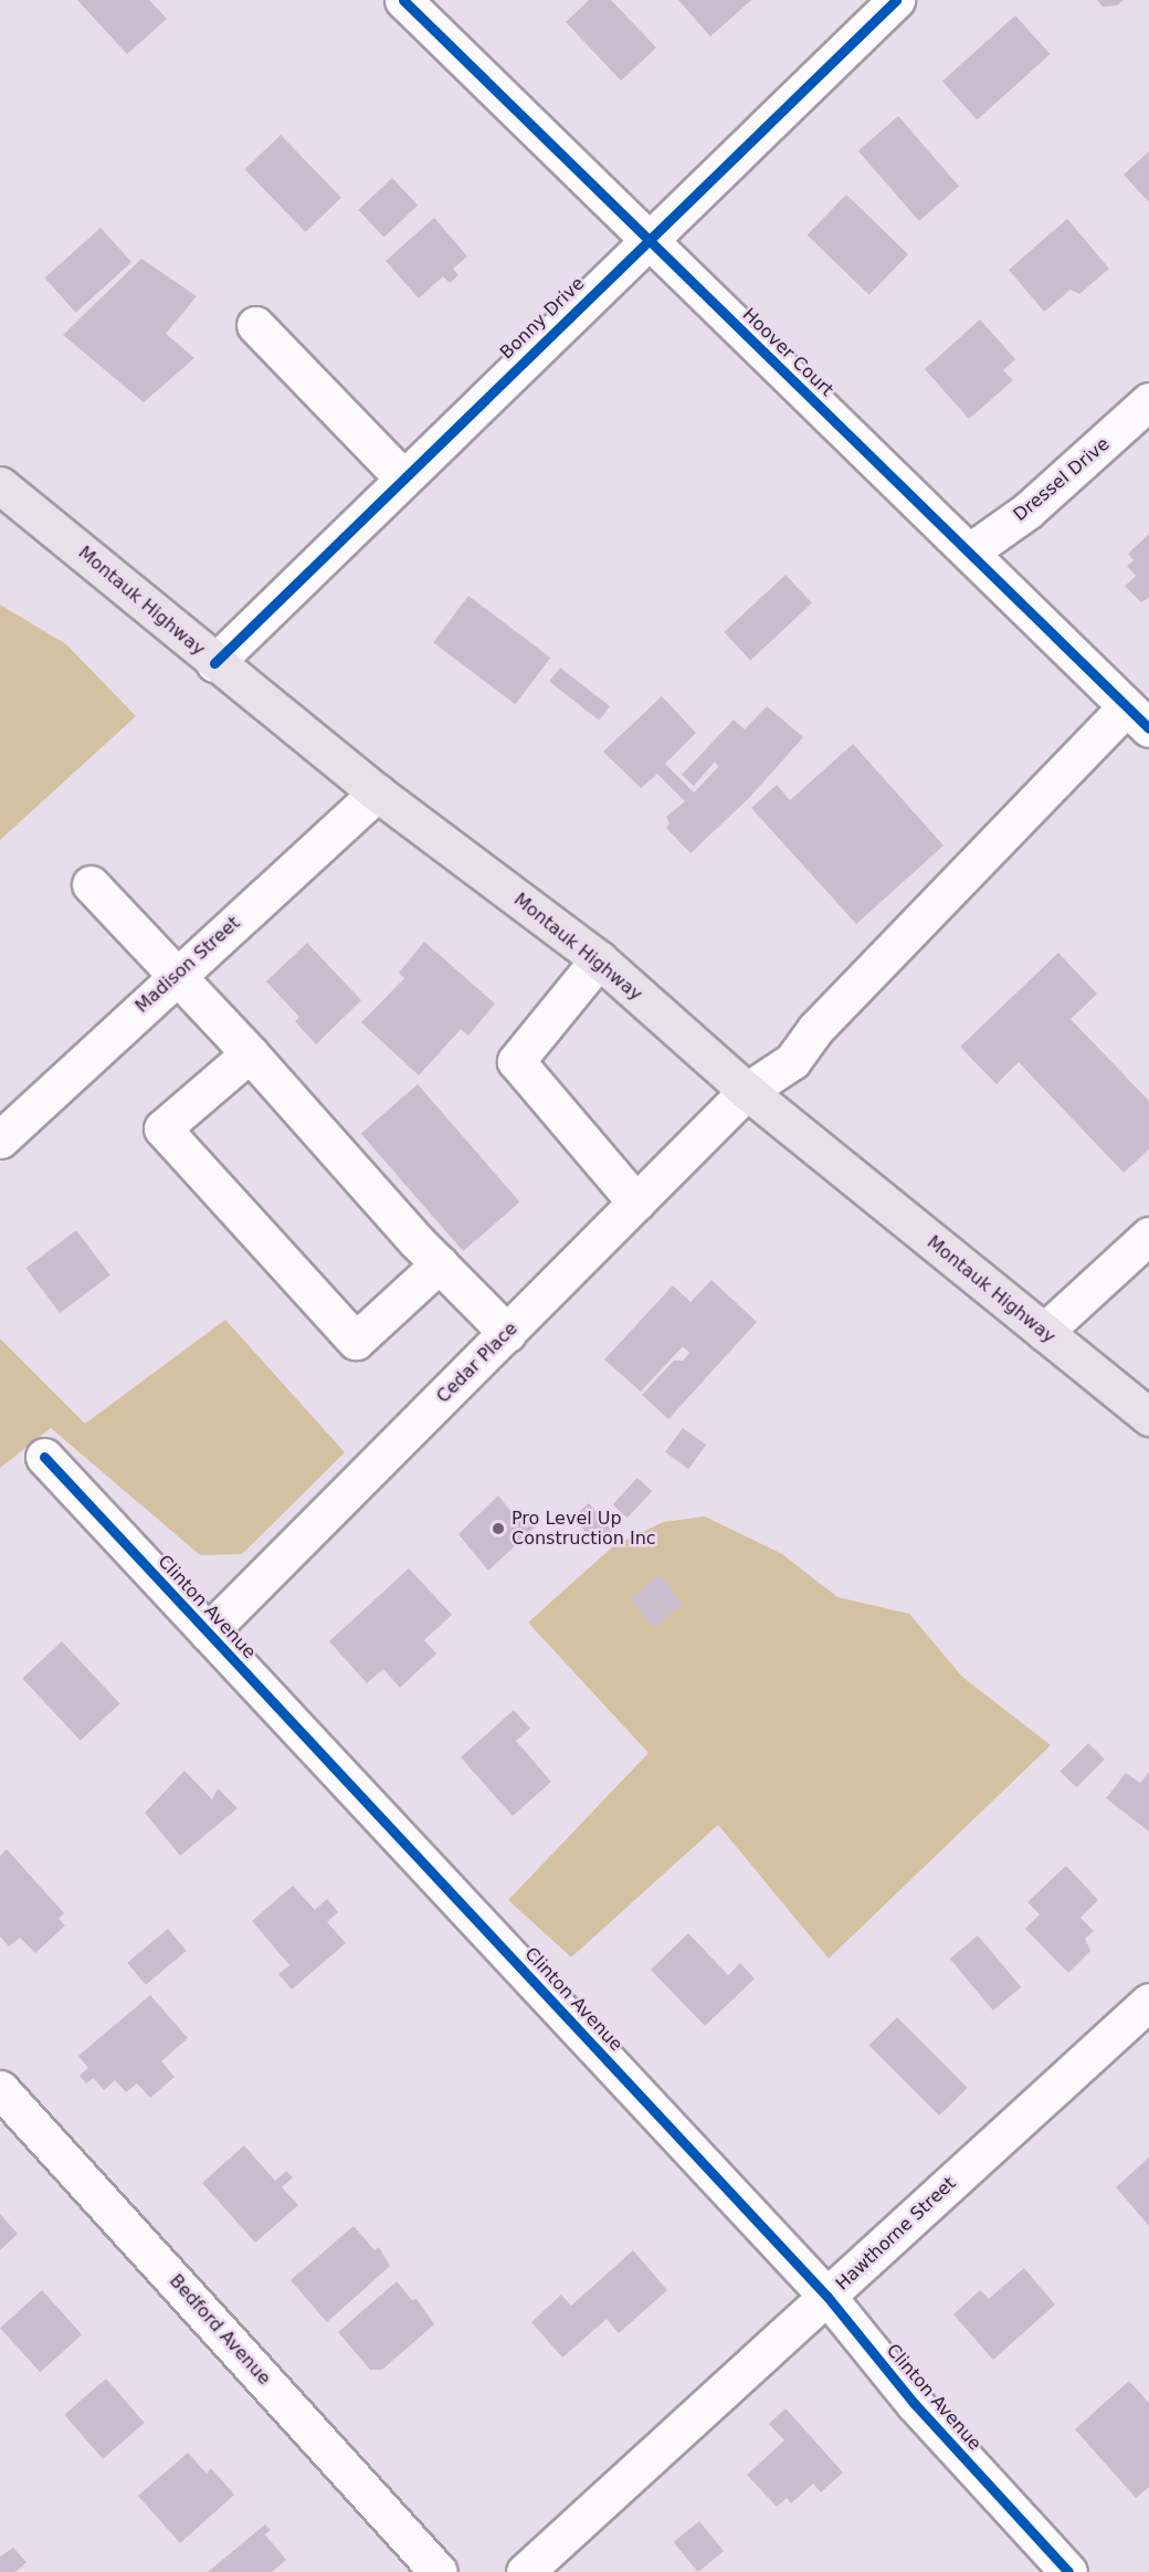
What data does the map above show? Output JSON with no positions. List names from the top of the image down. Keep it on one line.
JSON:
{"streets":{"main road":["Montauk Highway"],"street":["Bonny Drive","Hoover Court","Dressel Drive","Madison Street","Cedar Place","Clinton Avenue","Hawthorne Street","Bedford Avenue"]},"crossings":[["Bonny Drive","Hoover Court"],["Bonny Drive","Montauk Highway"],["Hoover Court","Dressel Drive"],["Hoover Court","Cedar Place"],["Montauk Highway","Madison Street"],["Montauk Highway","Cedar Place"],["Cedar Place","Clinton Avenue"],["Clinton Avenue","Hawthorne Street"]],"places":["Pro Level Up Construction Inc"]}
